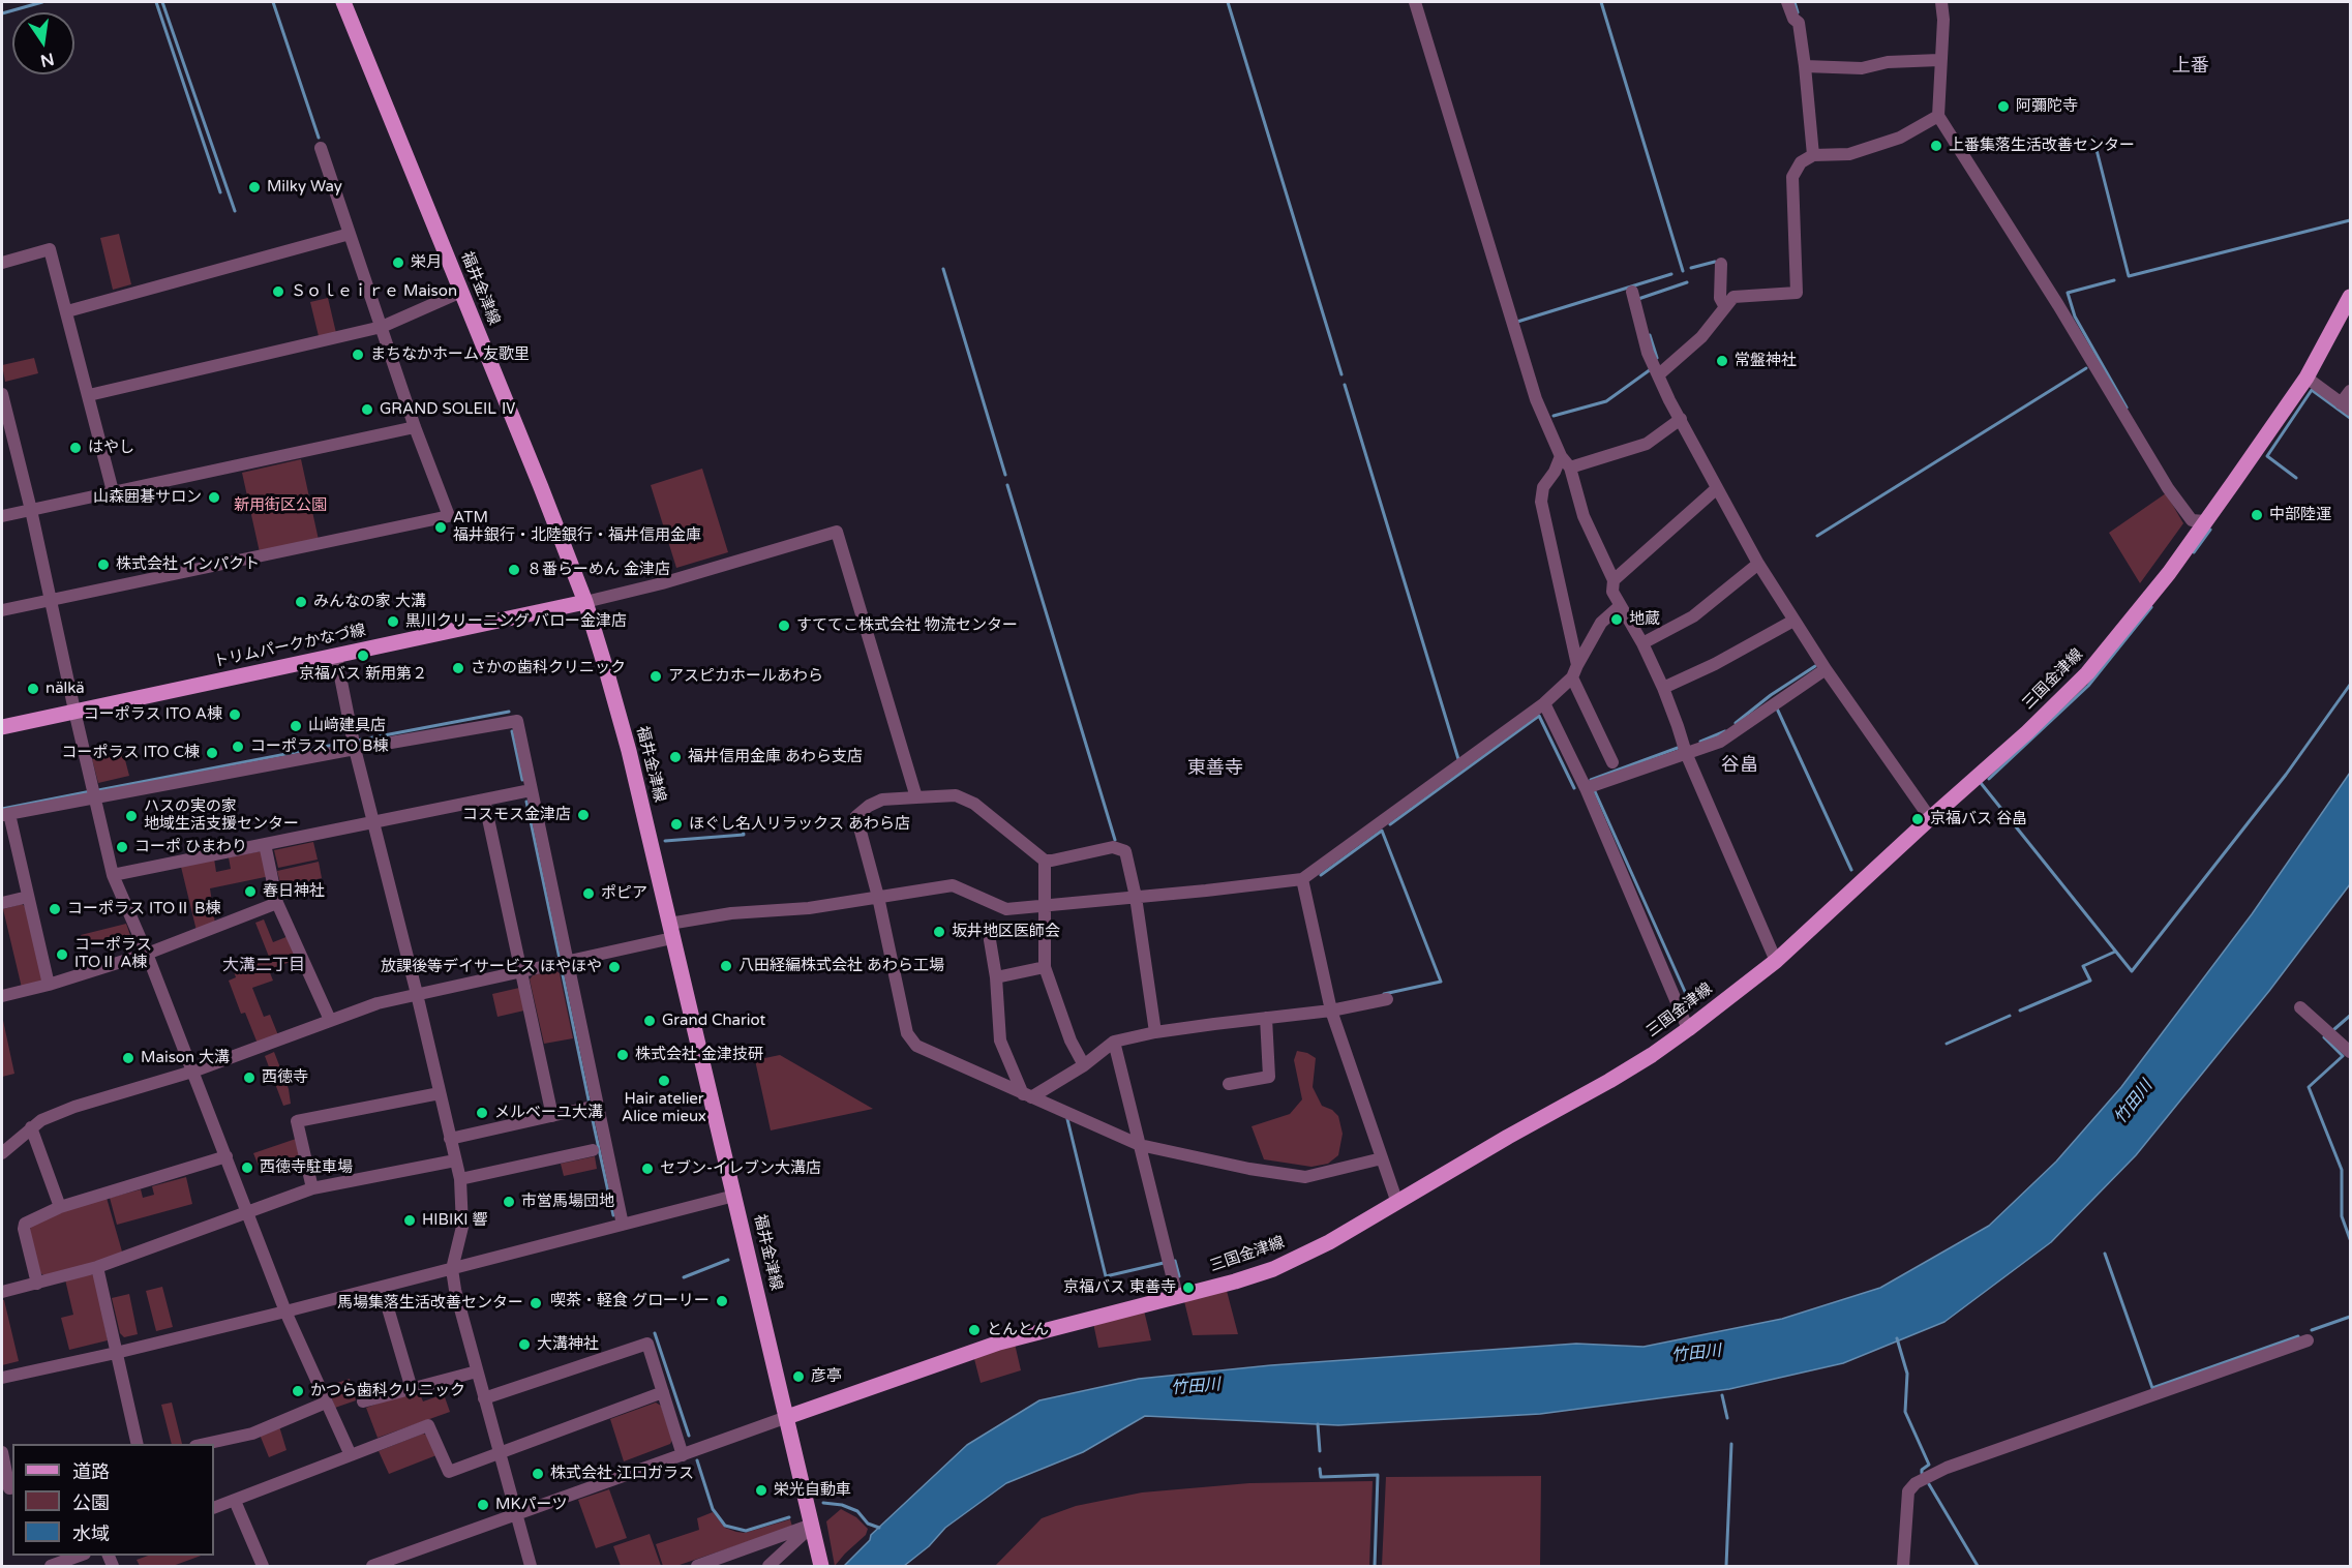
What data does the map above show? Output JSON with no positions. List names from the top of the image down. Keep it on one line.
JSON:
{"streets":{"main road":["福井金津線","トリムパークかなづ線","三国金津線"]},"crossings":[["福井金津線","トリムパークかなづ線"],["福井金津線","三国金津線"]],"districts":["上番","谷畠","東善寺","大溝二丁目"],"water":["竹田川"],"parks":["新用街区公園"],"places":["阿彌陀寺","上番集落生活改善センター","Milky Way","栄月","Ｓｏｌｅｉｒｅ Maison","まちなかホーム 友歌里","常盤神社","GRAND SOLEIL Ⅳ","はやし","山森囲碁サロン","中部陸運","ATM 福井銀行・北陸銀行・福井信用金庫","株式会社 インパクト","８番らーめん 金津店","みんなの家 大溝","地蔵","黒川クリーニング バロー金津店","すててこ株式会社 物流センター","京福バス 新用第２","さかの歯科クリニック","アスピカホールあわら","nälkä","コーポラス ITO A棟","山﨑建具店","コーポラス ITO B棟","コーポラス ITO C棟","福井信用金庫 あわら支店","コスモス金津店","ハスの実の家 地域生活支援センター","京福バス 谷畠","ほぐし名人リラックス あわら店","コーポ ひまわり","春日神社","ポピア","コーポラス ITOⅡ B棟","坂井地区医師会","コーポラス ITOⅡ A棟","八田経編株式会社 あわら工場","放課後等デイサービス ほやほや","Grand Chariot","株式会社 金津技研","Maison 大溝","西徳寺","Hair atelier Alice mieux","メルベーユ大溝","西徳寺駐車場","セブン-イレブン大溝店","市営馬場団地","HIBIKI 響","京福バス 東善寺","喫茶・軽食 グローリー","馬場集落生活改善センター","とんとん","大溝神社","彦亭","かつら歯科クリニック","株式会社 江口ガラス","栄光自動車","MKパーツ"],"legend":["道路","公園","水域"],"north":"bottom"}
